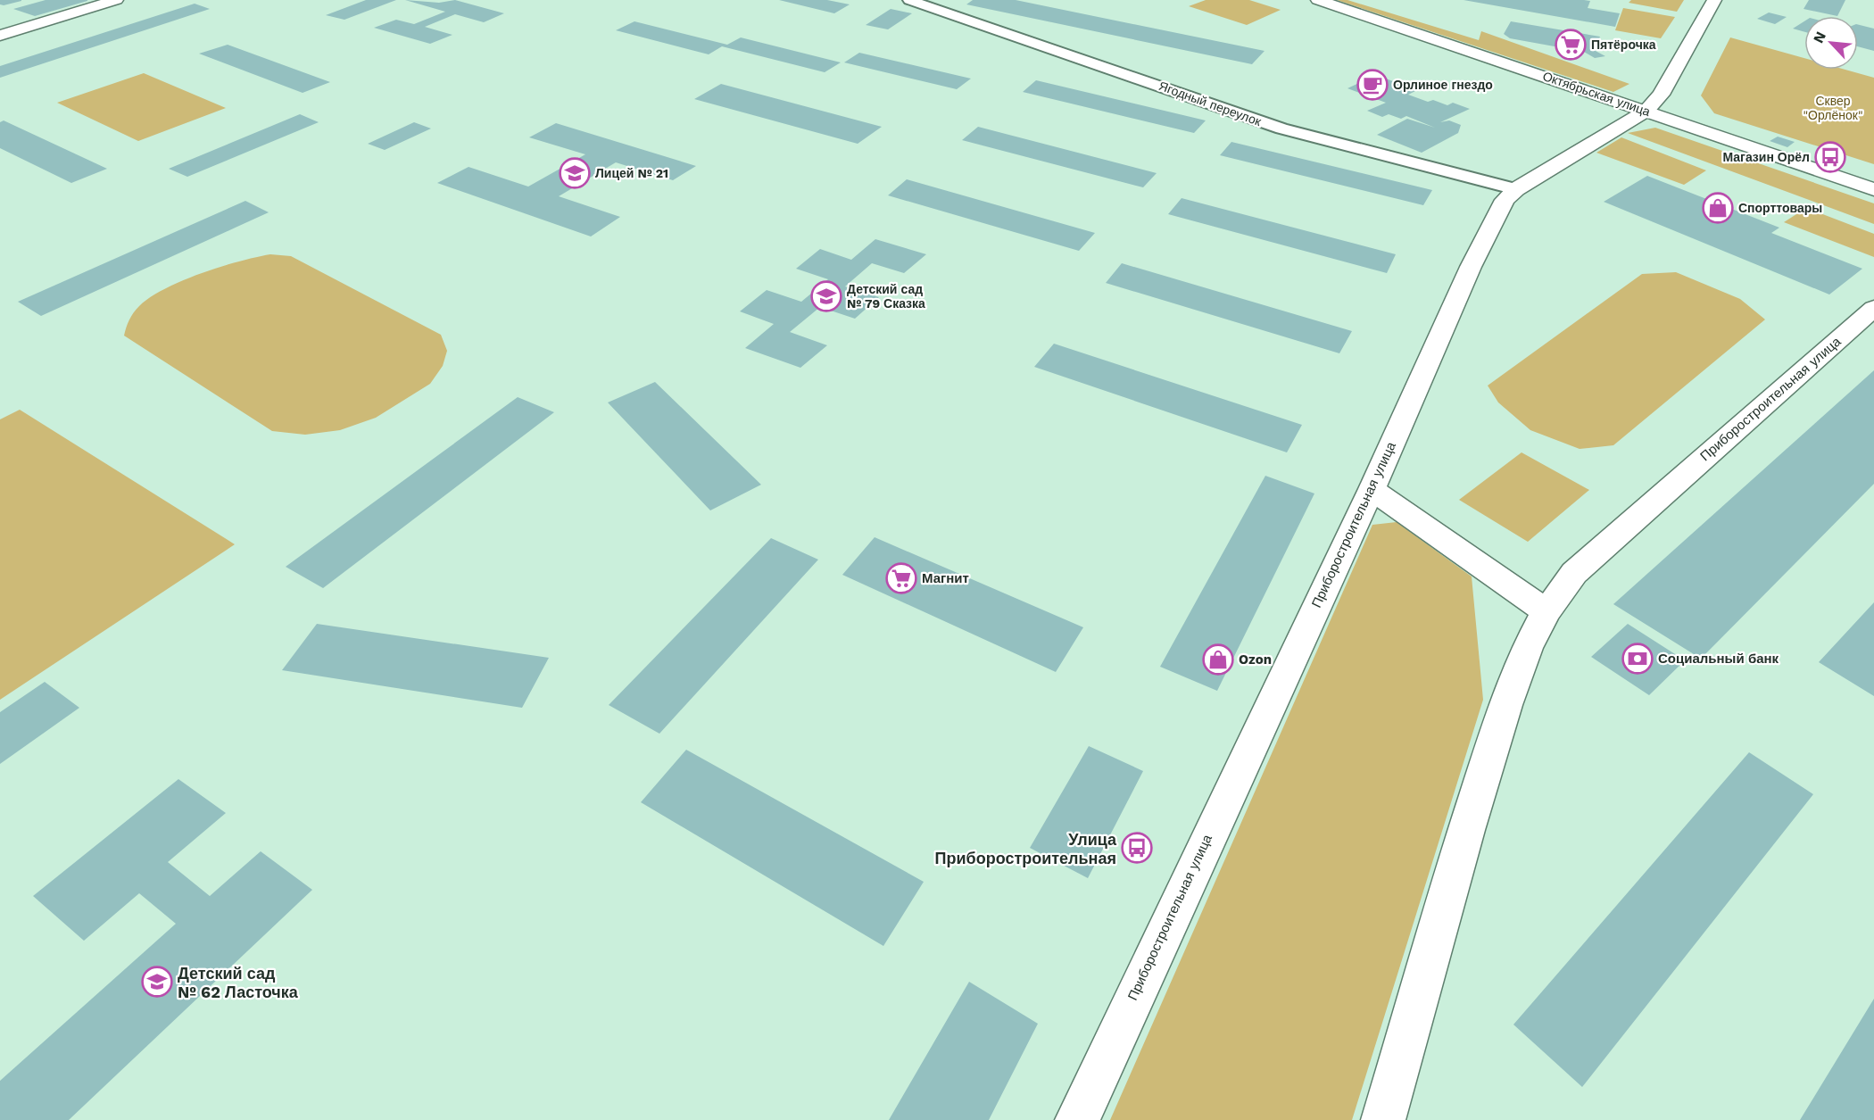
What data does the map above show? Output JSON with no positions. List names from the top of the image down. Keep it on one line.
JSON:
{"streets":{"main road":["Октябрьская улица","Приборостроительная улица"],"street":["Ягодный переулок"]},"crossings":[["Октябрьская улица","Приборостроительная улица"],["Ягодный переулок","Приборостроительная улица"]],"parks":["Сквер \"Орлёнок\""],"places":{"supermarket":["Пятёрочка","Магнит"],"cafe":["Орлиное гнездо"],"bus stop":["Магазин Орёл","Улица Приборостроительная"],"school or university":["Лицей № 21","Детский сад № 79 Сказка","Детский сад № 62 Ласточка"],"shop":["Спорттовары","Ozon"],"bank":["Социальный банк"]},"north":"top left"}
